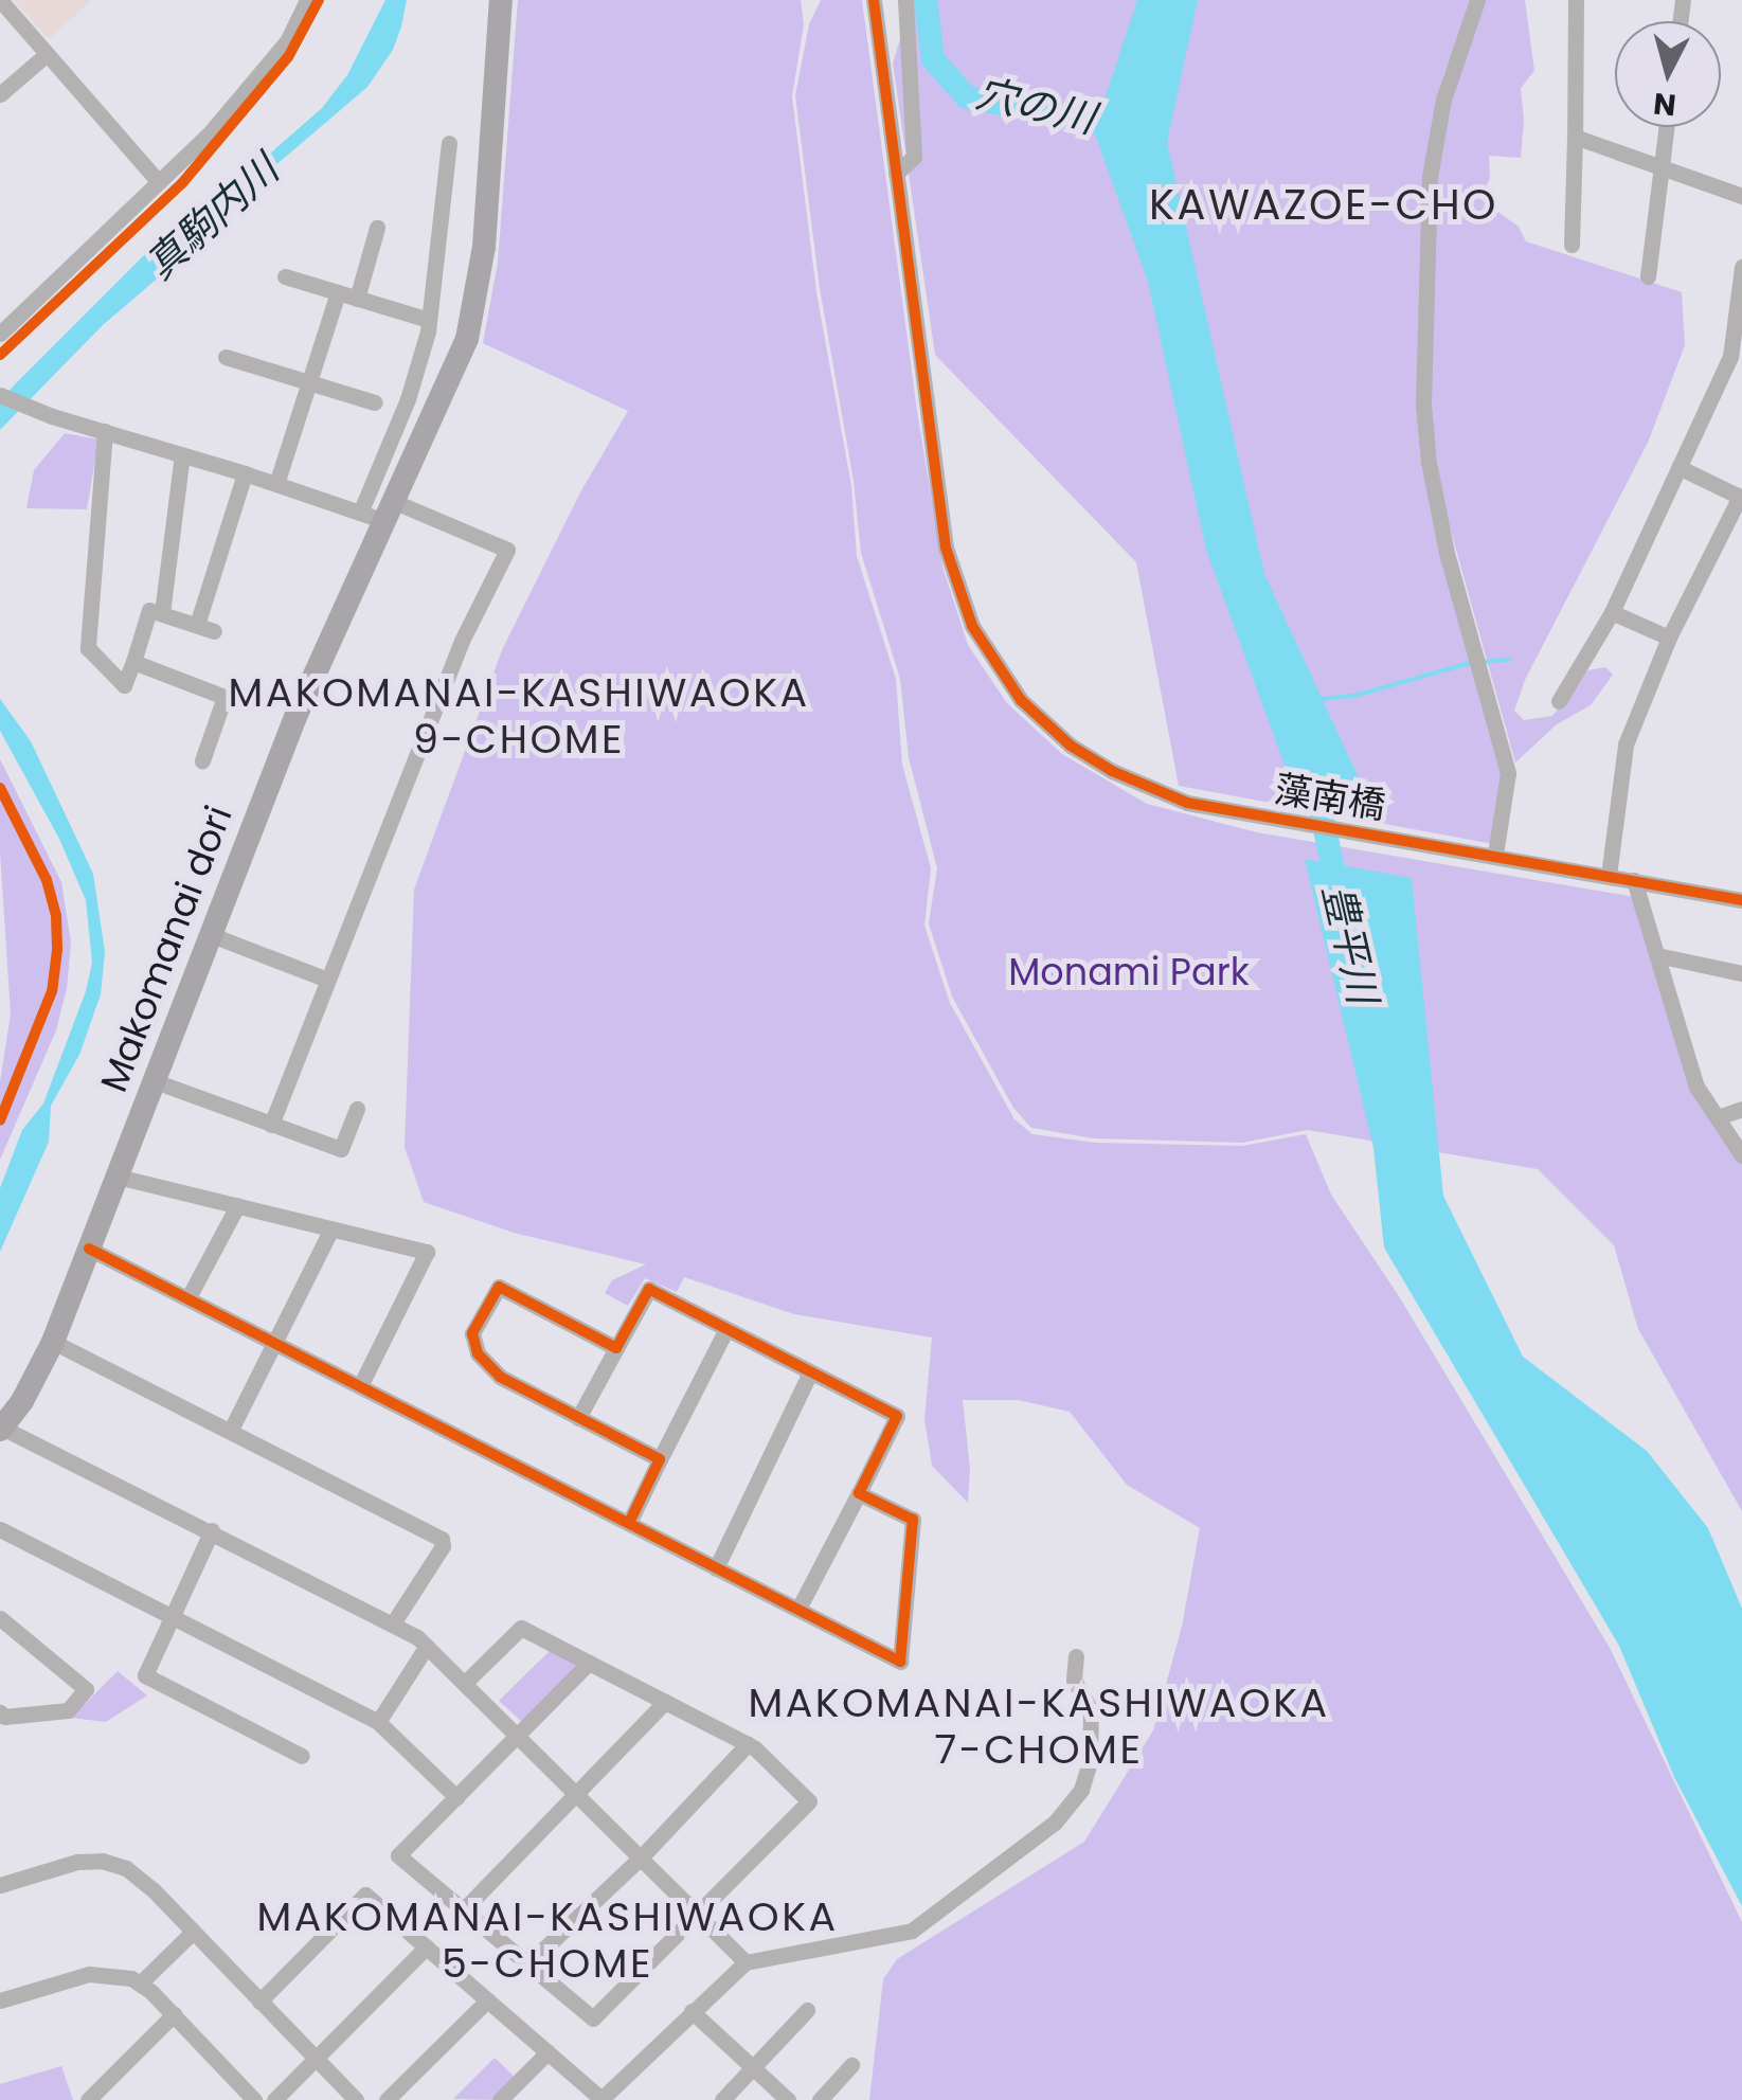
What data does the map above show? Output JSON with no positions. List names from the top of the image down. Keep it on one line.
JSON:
{"streets":{"highway":["Makomanai dori"],"street":["藻南橋"]},"districts":["KAWAZOE-CHO","MAKOMANAI-KASHIWAOKA 9-CHOME","MAKOMANAI-KASHIWAOKA 7-CHOME","MAKOMANAI-KASHIWAOKA 5-CHOME"],"water":["穴の川","真駒内川","豊平川"],"parks":["Monami Park"],"north":"bottom"}
